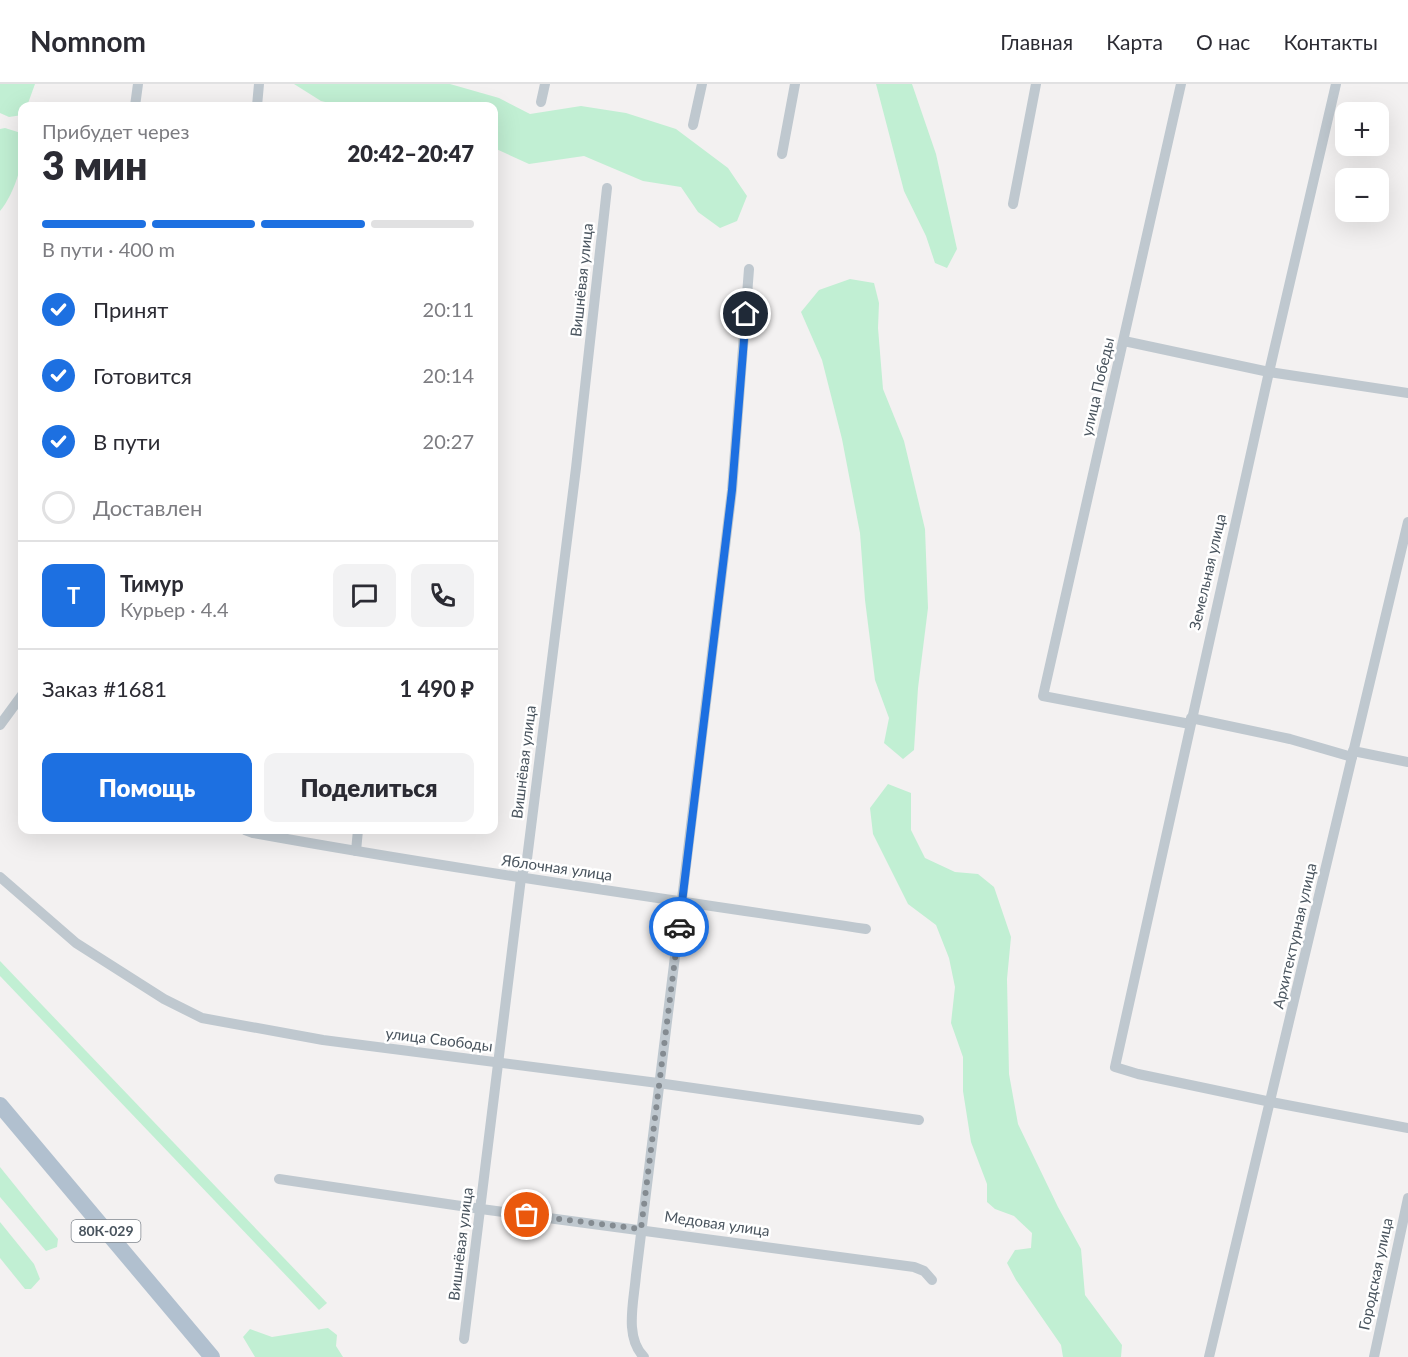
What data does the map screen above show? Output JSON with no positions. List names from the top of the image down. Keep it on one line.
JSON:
{"streets":{"main road":["80К-029"],"street":["Вишнёвая улица","улица Победы","Земельная улица","Яблочная улица","Архитектурная улица","улица Свободы","Медовая улица","Городская улица"]},"crossings":[["Вишнёвая улица","Яблочная улица"],["Вишнёвая улица","улица Свободы"],["Вишнёвая улица","Медовая улица"],["улица Победы","Земельная улица"],["Земельная улица","Архитектурная улица"]],"page":{"header":"Nomnom","nav":["Главная","Карта","О нас","Контакты"],"map_buttons":["+","−"],"heading":["3 мин","Прибудет через","20:42–20:47"],"panel":["Тимур","Курьер · 4.4","Заказ #1681","1 490 ₽"],"bar":"В пути · 400 m","list":[["Принят","20:11"],["Готовится","20:14"],["В пути","20:27"],"Доставлен"],"round":"Т","buttons":["Помощь","Поделиться"]}}
